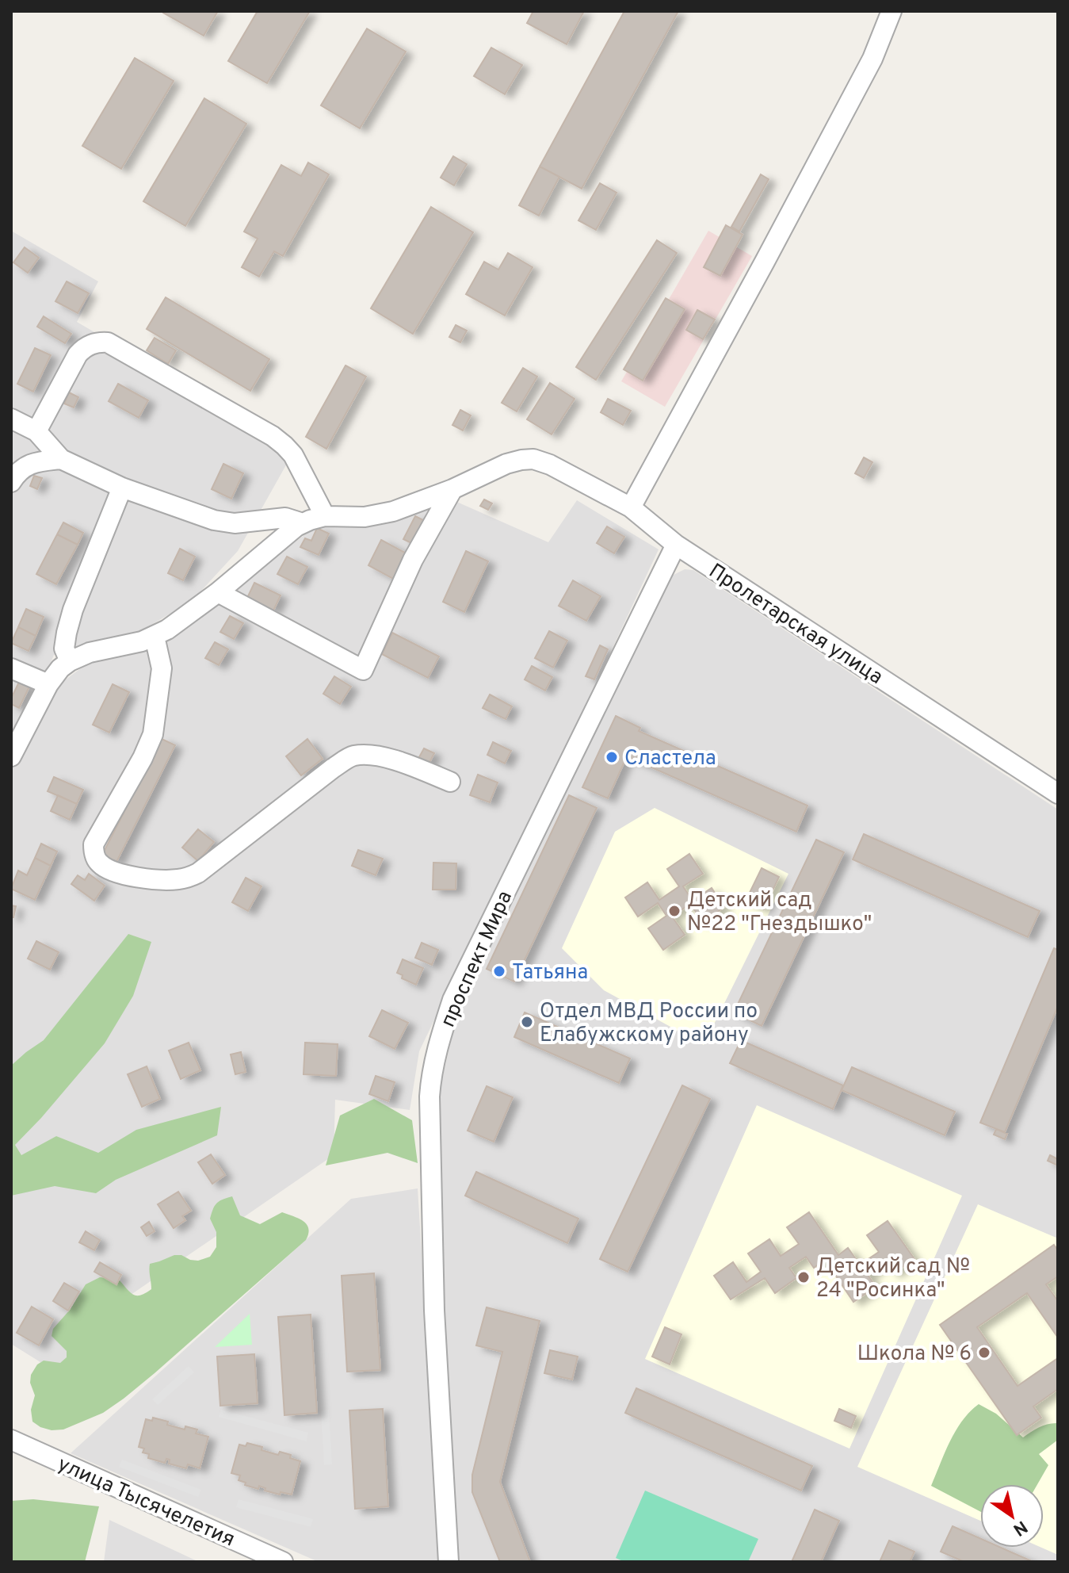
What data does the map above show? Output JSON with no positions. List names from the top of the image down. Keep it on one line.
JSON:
{"streets":{"street":["Пролетарская улица","проспект Мира","улица Тысячелетия"]},"crossings":[["Пролетарская улица","проспект Мира"]],"places":["Сластела","Детский сад №22 \"Гнездышко\"","Татьяна","Отдел МВД России по Елабужскому району","Детский сад № 24 \"Росинка\"","Школа № 6"],"north":"bottom right"}
